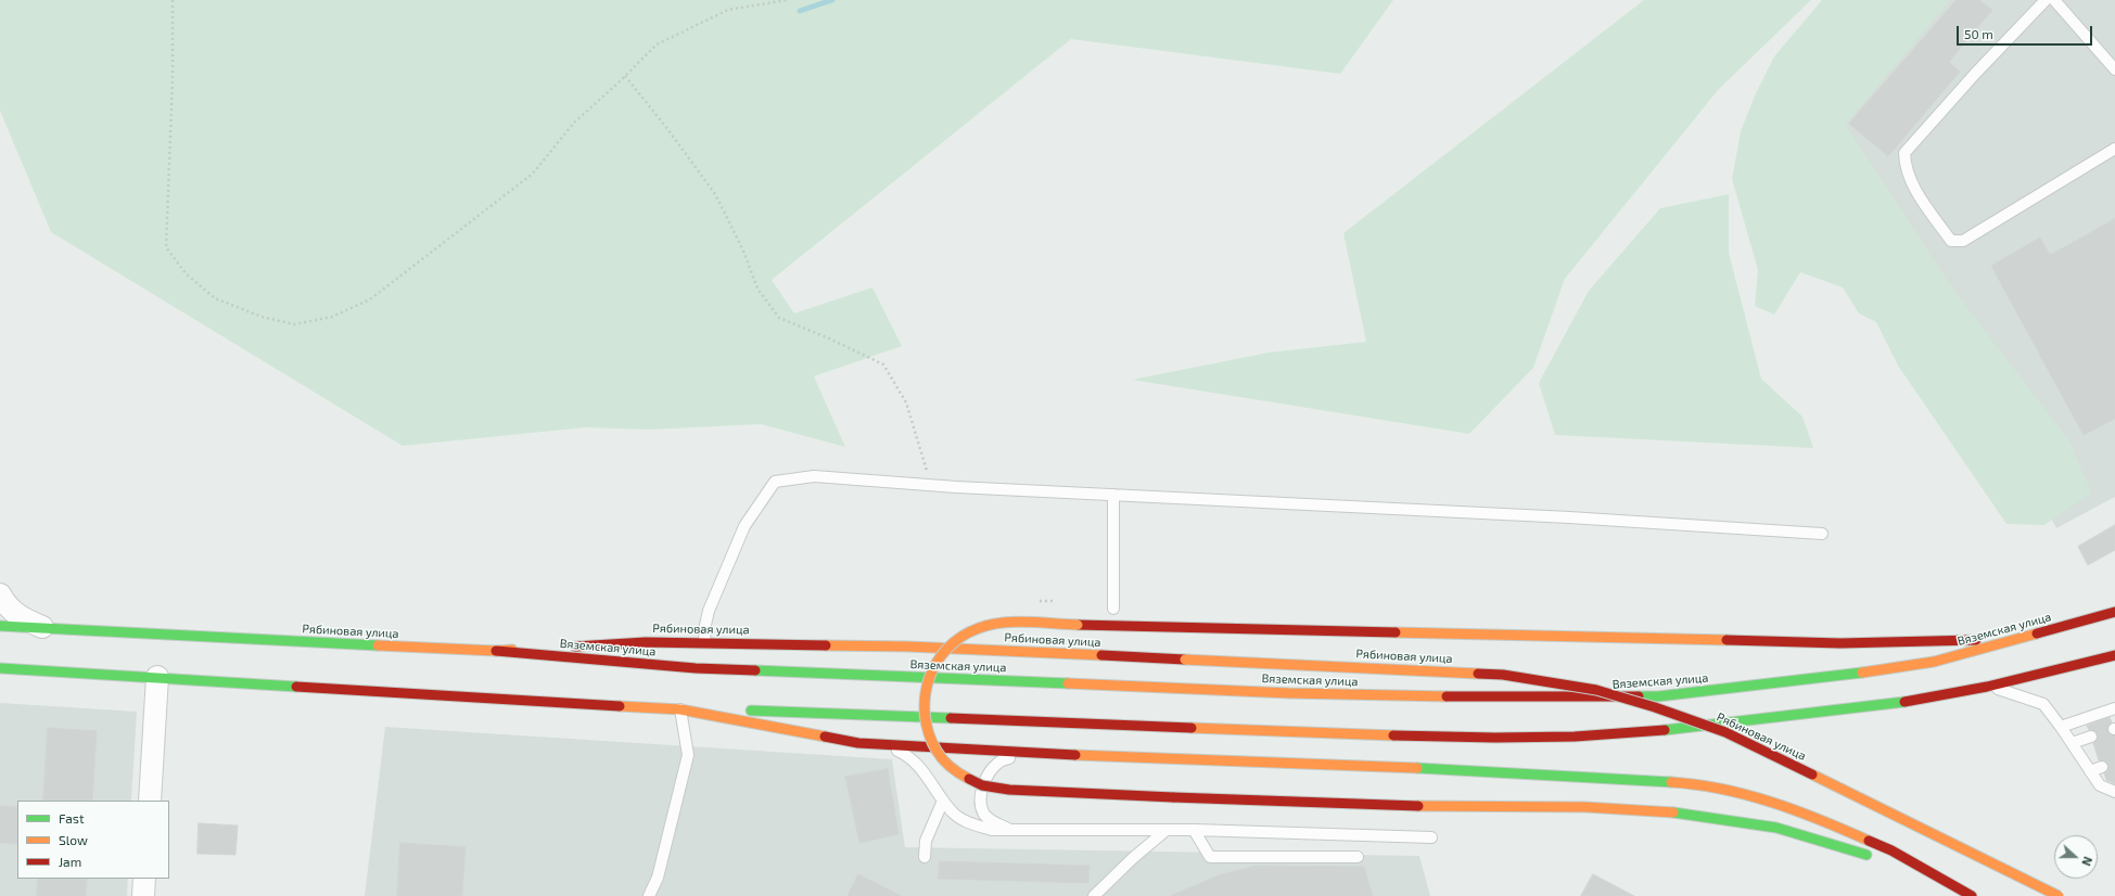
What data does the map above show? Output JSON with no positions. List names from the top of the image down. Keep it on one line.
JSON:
{"streets":{"main road":["Рябиновая улица","Вяземская улица"]},"crossings":[["Рябиновая улица","Вяземская улица"]],"legend":["Fast","Slow","Jam"],"scale_bar":"50 m","north":"right"}
